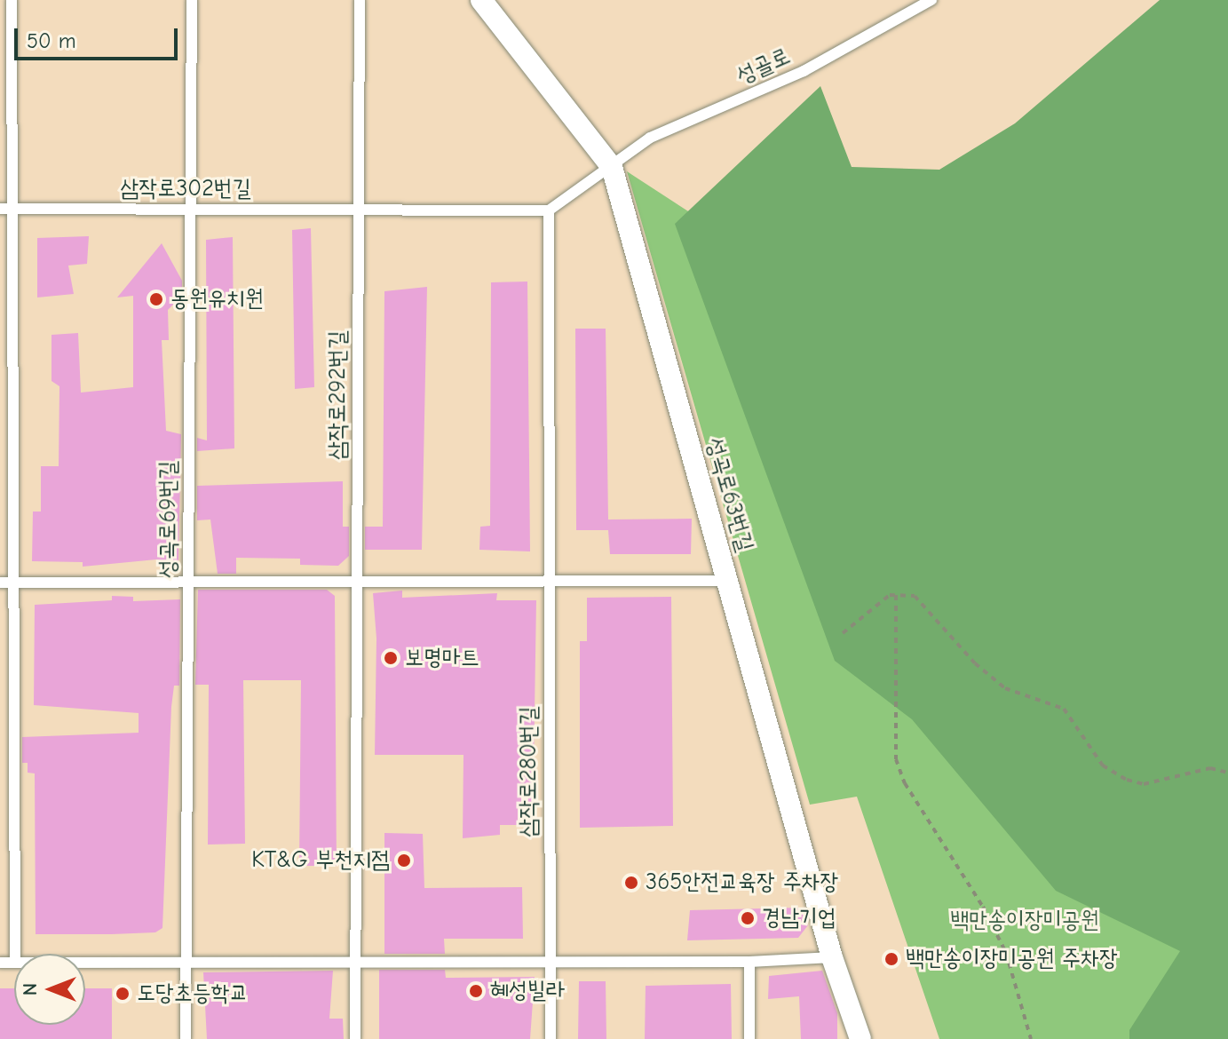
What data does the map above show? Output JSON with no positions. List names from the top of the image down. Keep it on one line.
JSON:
{"streets":{"street":["성곡로63번길"],"lane":["성골로","삼작로302번길","삼작로292번길","성곡로69번길","삼작로280번길"]},"crossings":[["성골로","성곡로63번길"],["삼작로302번길","삼작로292번길"],["삼작로302번길","성곡로69번길"]],"parks":["백만송이장미공원"],"places":["동원유치원","보명마트","KT&G 부천지점","365안전교육장 주차장","경남기업","백만송이장미공원 주차장","혜성빌라","도당초등학교"],"scale_bar":"50 m","north":"left"}
